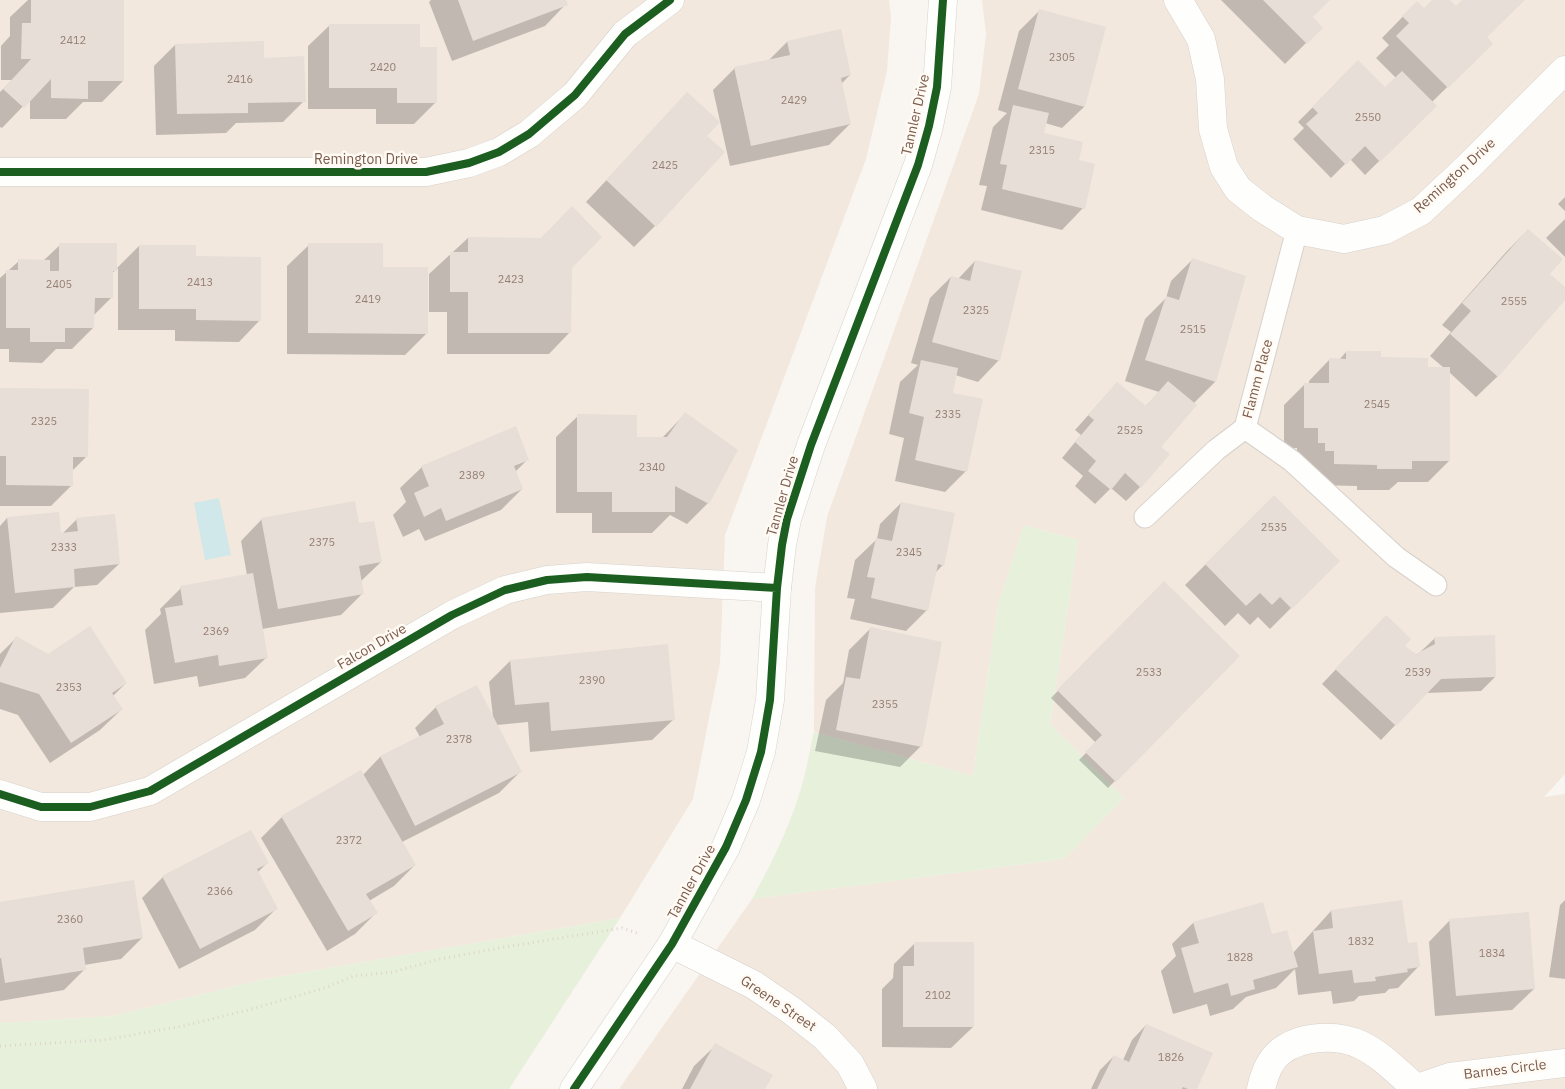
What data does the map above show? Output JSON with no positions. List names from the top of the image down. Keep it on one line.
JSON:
{"streets":{"street":["Tannler Drive","Remington Drive","Falcon Drive","Greene Street","Barnes Circle"],"lane":["Flamm Place"]},"crossings":[["Tannler Drive","Falcon Drive"],["Tannler Drive","Greene Street"],["Remington Drive","Flamm Place"]],"house_numbers":["2412","2305","2420","2416","2429","2550","2315","2425","2423","2413","2405","2419","2555","2325","2515","2545","2335","2325","2525","2340","2389","2535","2375","2333","2345","2369","2533","2539","2390","2353","2355","2378","2372","2366","2360","1832","1834","1828","2102","1826"]}
